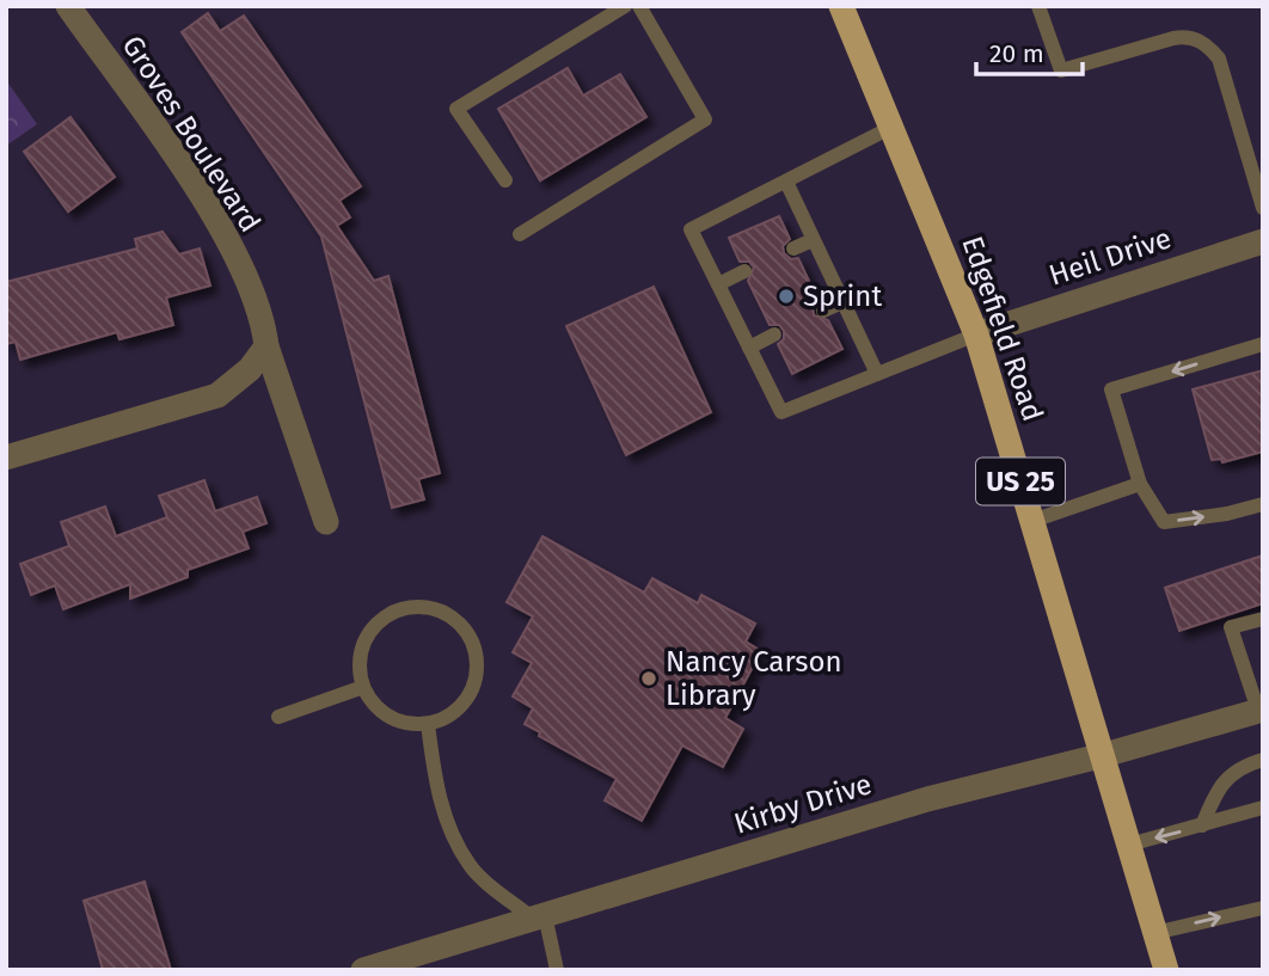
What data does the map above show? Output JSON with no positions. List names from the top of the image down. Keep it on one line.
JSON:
{"streets":{"main road":["Edgefield Road","US 25"],"street":["Groves Boulevard","Heil Drive","Kirby Drive"]},"crossings":[["Heil Drive","Edgefield Road"],["Edgefield Road","Kirby Drive"]],"places":["Sprint","Nancy Carson Library"],"scale_bar":"20 m"}
